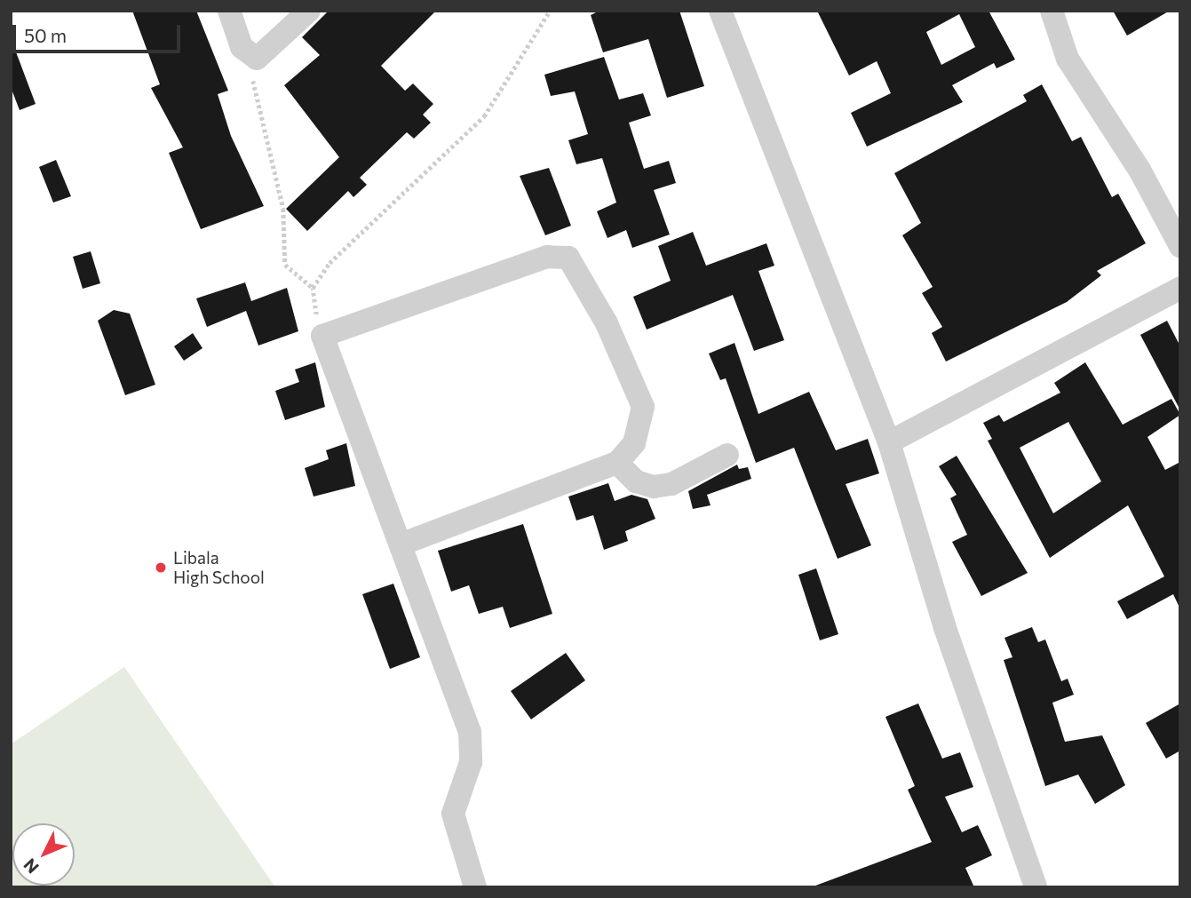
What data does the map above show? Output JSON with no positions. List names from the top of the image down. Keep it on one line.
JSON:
{"places":["Libala High School"],"scale_bar":"50 m","north":"bottom left"}
